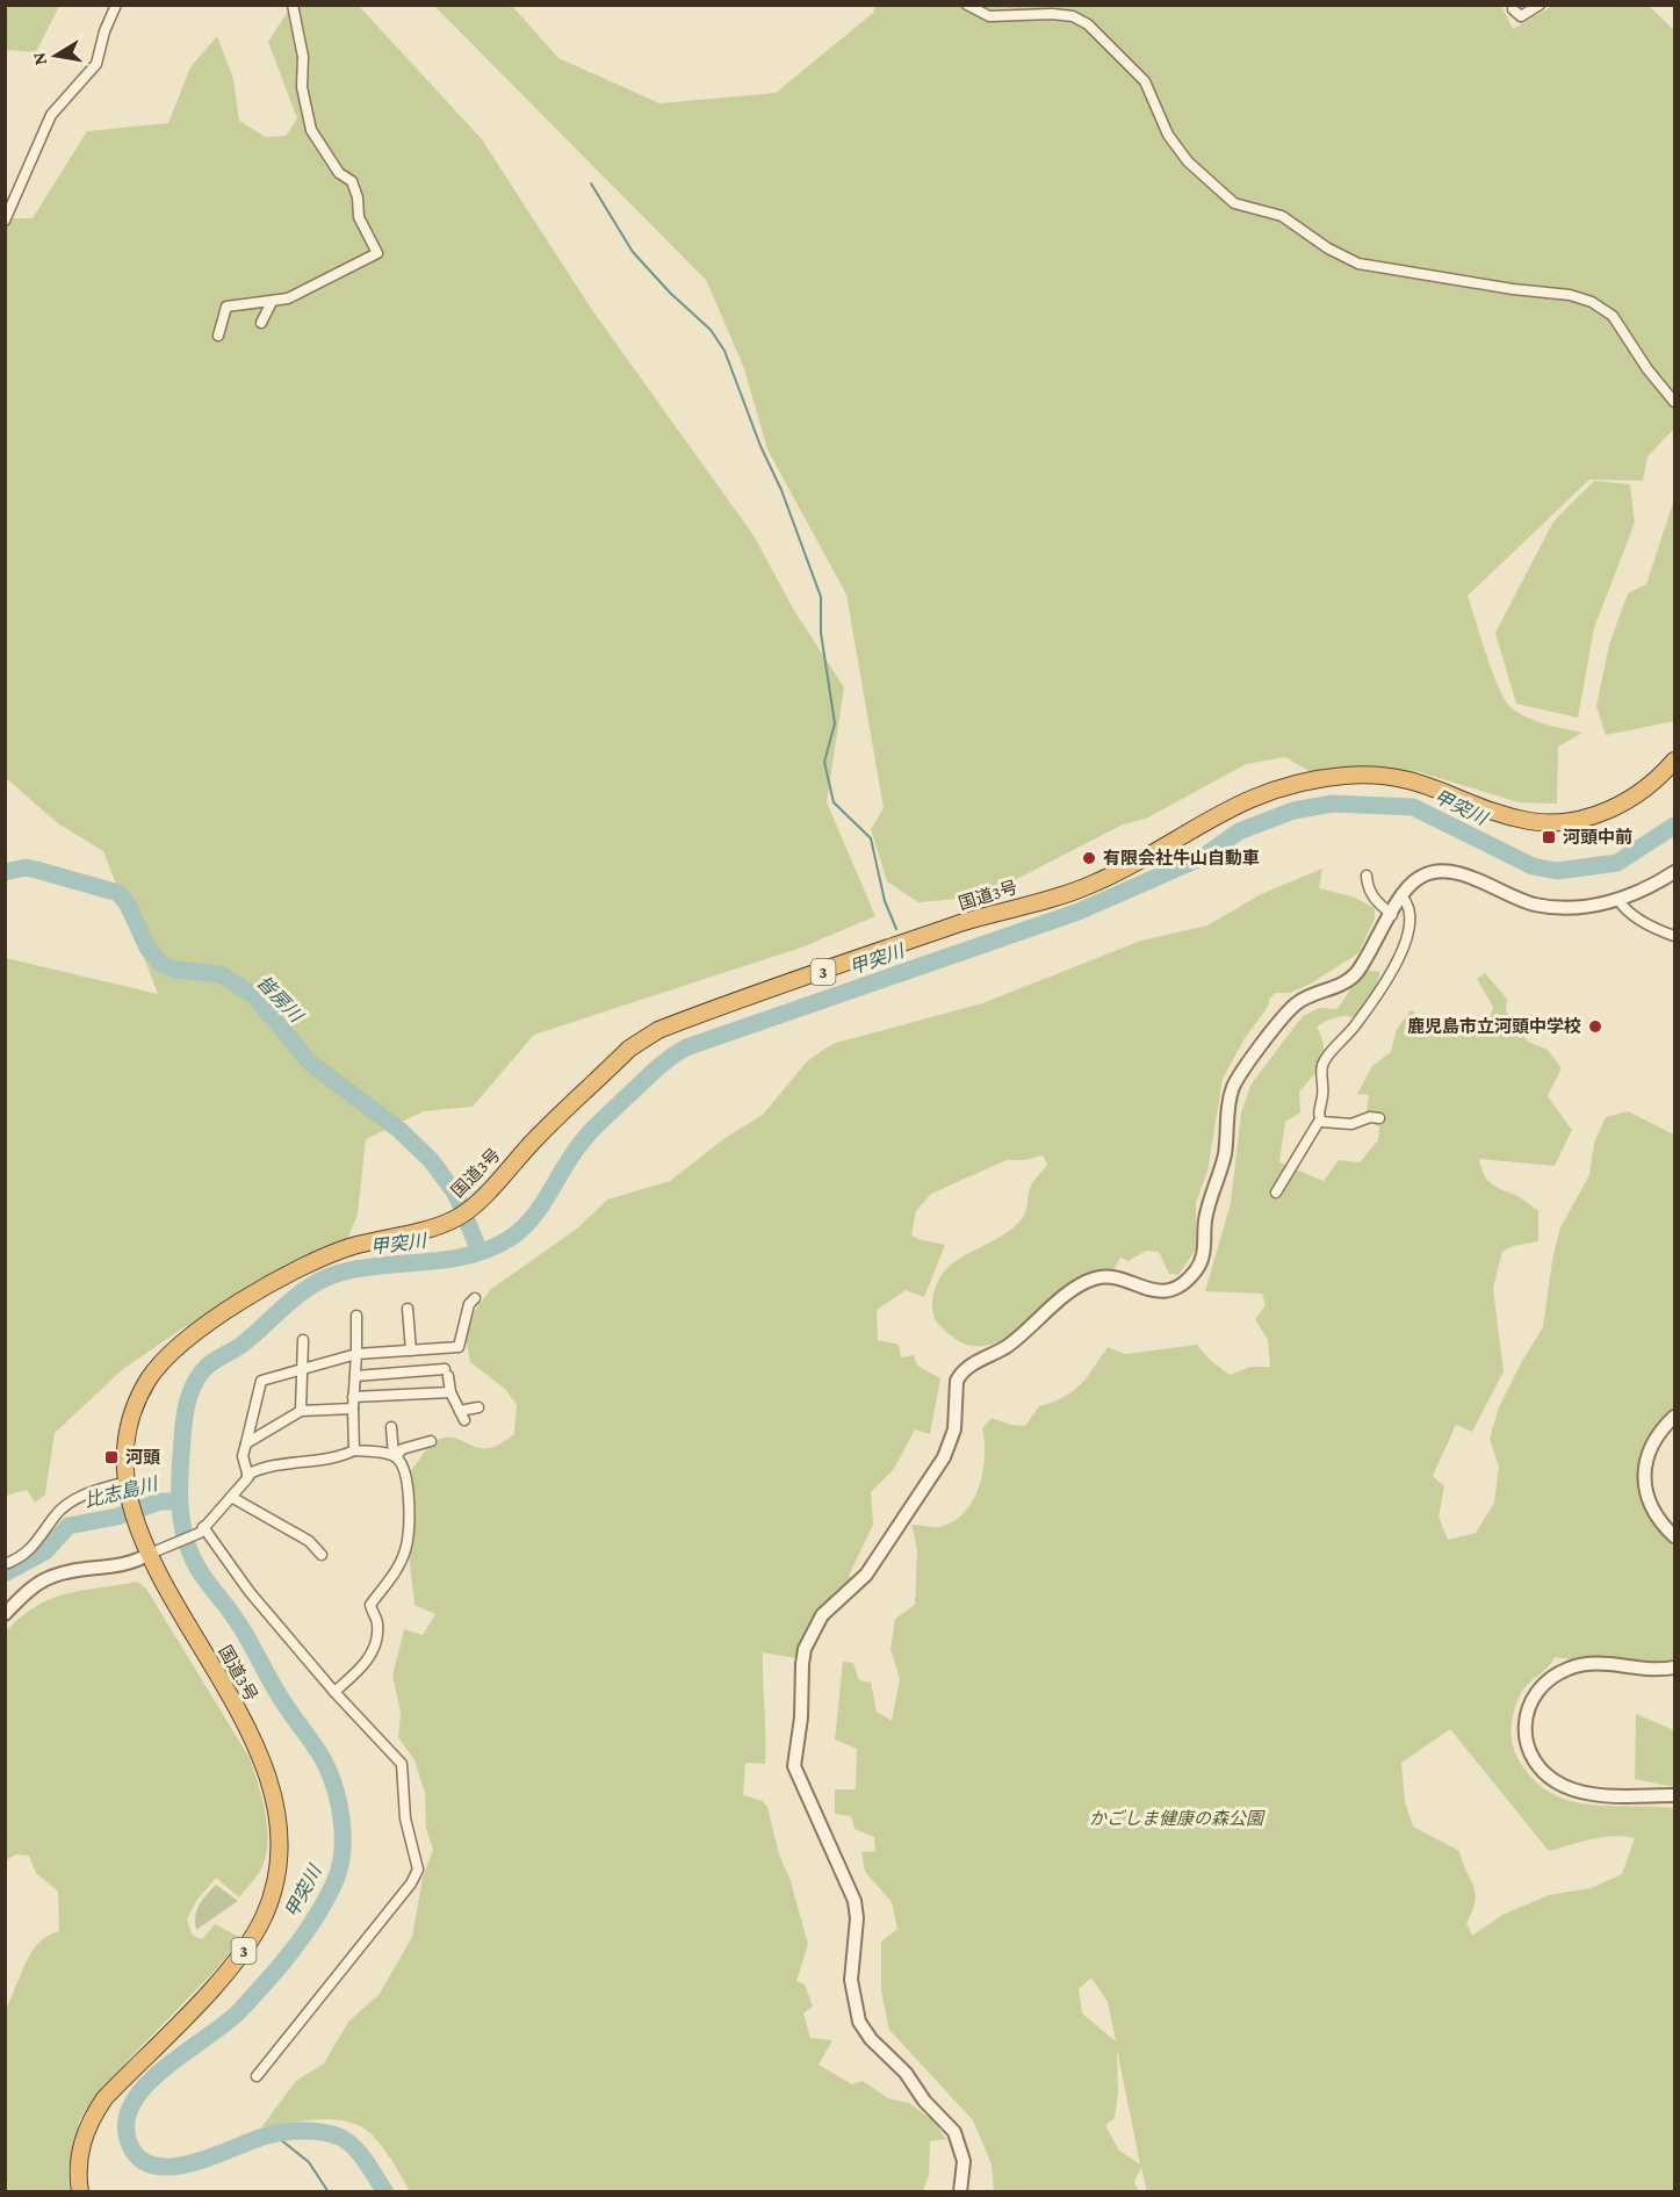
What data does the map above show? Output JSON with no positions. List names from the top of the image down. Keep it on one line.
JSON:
{"streets":{"highway":["国道3号","3"]},"water":["甲突川","皆房川","比志島川"],"parks":["かごしま健康の森公園"],"places":{"transit":["河頭中前","河頭"],"other":["有限会社牛山自動車","鹿児島市立河頭中学校"]},"north":"left"}
